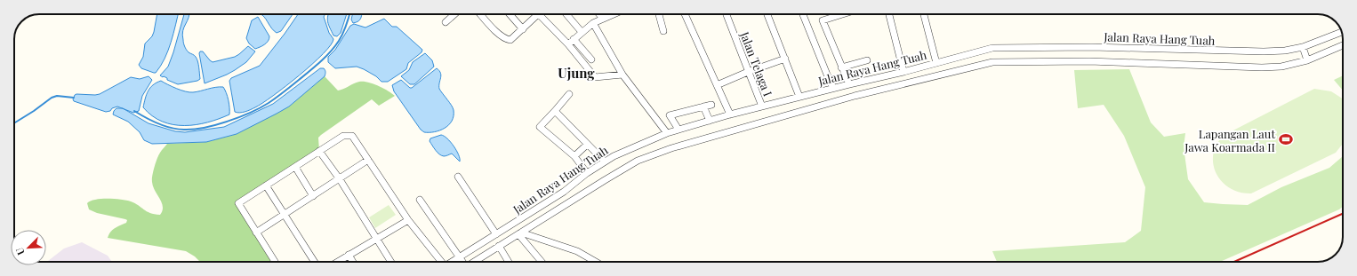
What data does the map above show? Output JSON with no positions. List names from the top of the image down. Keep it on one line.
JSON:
{"streets":{"street":["Jalan Raya Hang Tuah","Jalan Telaga I"]},"crossings":[["Jalan Raya Hang Tuah","Jalan Telaga I"]],"districts":["Ujung"],"places":{"sports":["Lapangan Laut Jawa Koarmada II"]},"north":"bottom left"}
